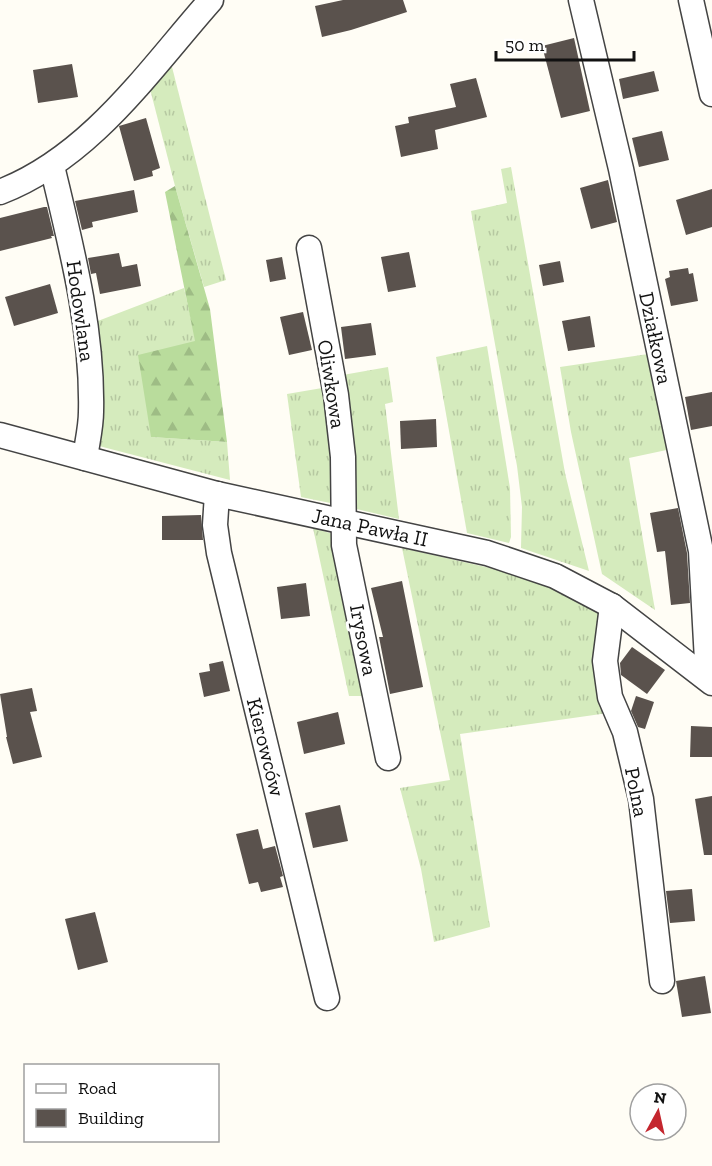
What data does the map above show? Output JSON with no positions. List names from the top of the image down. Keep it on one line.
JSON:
{"streets":{"street":["Hodowlana","Działkowa","Oliwkowa","Jana Pawła II","Irysowa","Kierowców","Polna"]},"crossings":[["Hodowlana","Jana Pawła II"],["Działkowa","Jana Pawła II"],["Oliwkowa","Jana Pawła II"],["Oliwkowa","Irysowa"],["Jana Pawła II","Irysowa"],["Jana Pawła II","Kierowców"],["Jana Pawła II","Polna"]],"legend":["Road","Building"],"scale_bar":"50 m","north":"top"}
